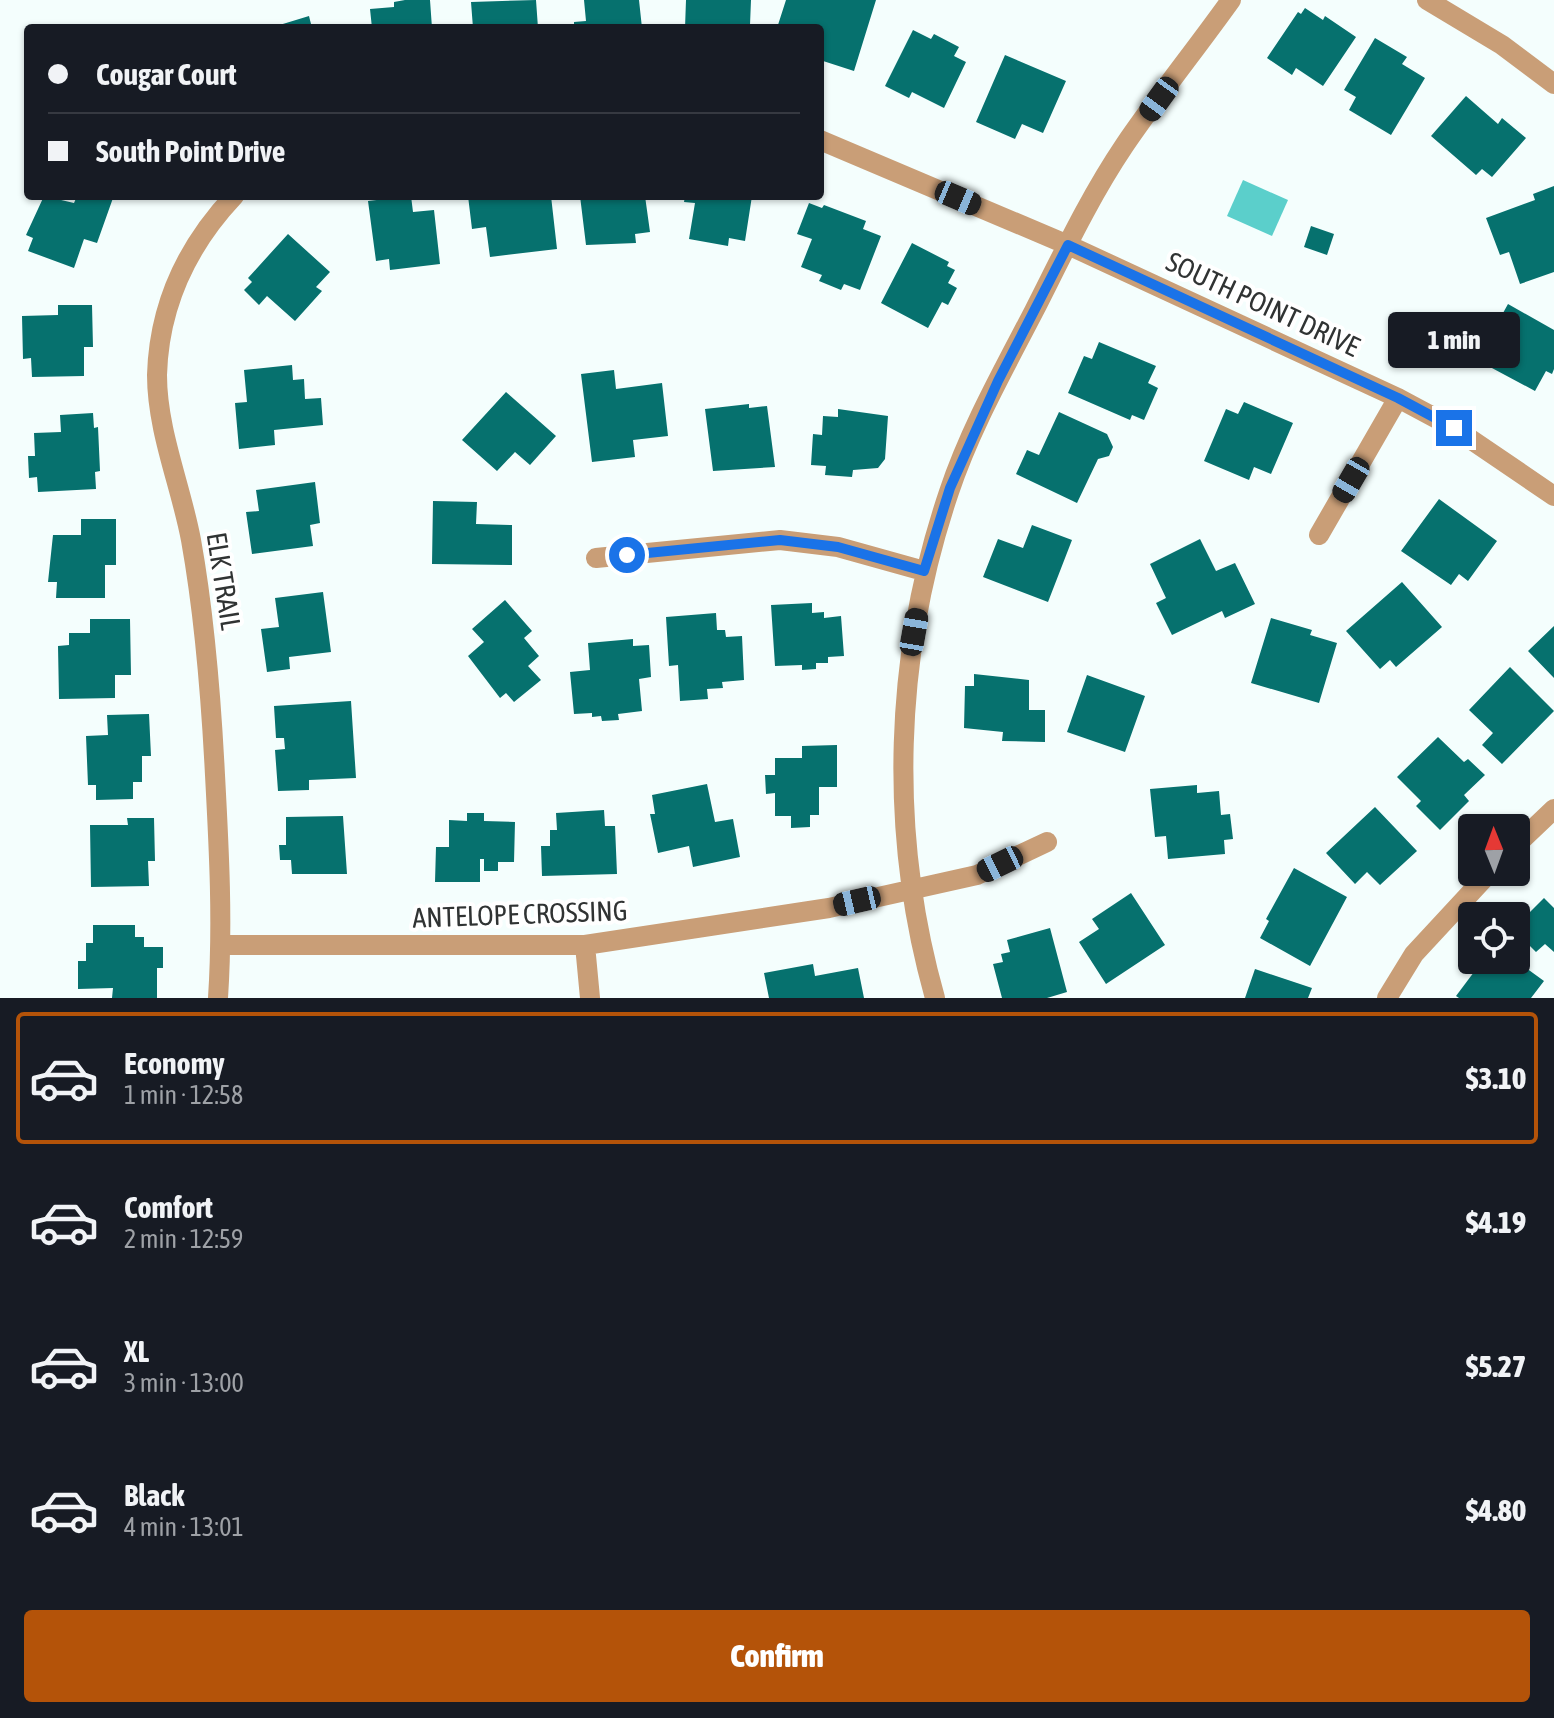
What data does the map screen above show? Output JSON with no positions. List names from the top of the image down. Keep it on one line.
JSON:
{"streets":{"street":["SOUTH POINT DRIVE","ELK TRAIL","ANTELOPE CROSSING"]},"crossings":[["ELK TRAIL","ANTELOPE CROSSING"]],"north":"top","page":{"banner":["Cougar Court","South Point Drive"],"bubble":"1 min","list":[{"name":"Economy","note":"1 min · 12:58","value":"$3.10"},{"name":"Comfort","note":"2 min · 12:59","value":"$4.19"},{"name":"XL","note":"3 min · 13:00","value":"$5.27"},{"name":"Black","note":"4 min · 13:01","value":"$4.80"}],"buttons":"Confirm"}}
